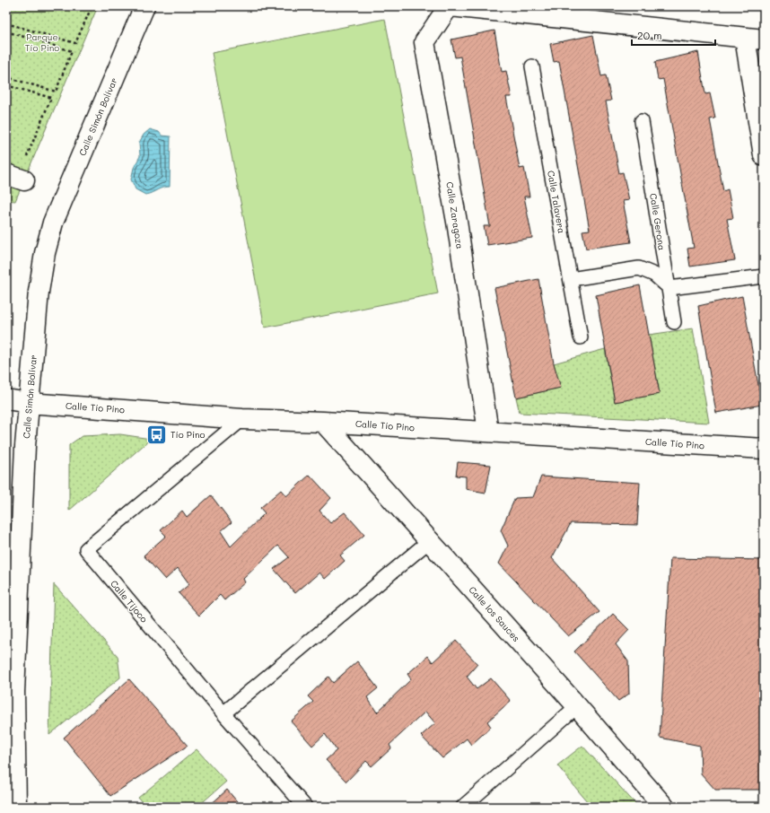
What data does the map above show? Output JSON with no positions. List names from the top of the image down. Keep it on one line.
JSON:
{"streets":{"street":["Calle Simón Bolívar","Calle Zaragoza","Calle Tío Pino","Calle los Sauces"],"lane":["Calle Talavera","Calle Gerona","Calle Tijoco"]},"crossings":[["Calle Simón Bolívar","Calle Tío Pino"],["Calle Zaragoza","Calle Tío Pino"],["Calle Tío Pino","Calle Tijoco"],["Calle Tío Pino","Calle los Sauces"]],"parks":["Parque Tío Pino"],"places":{"bus stop":["Tío Pino"]},"scale_bar":"20 m"}
